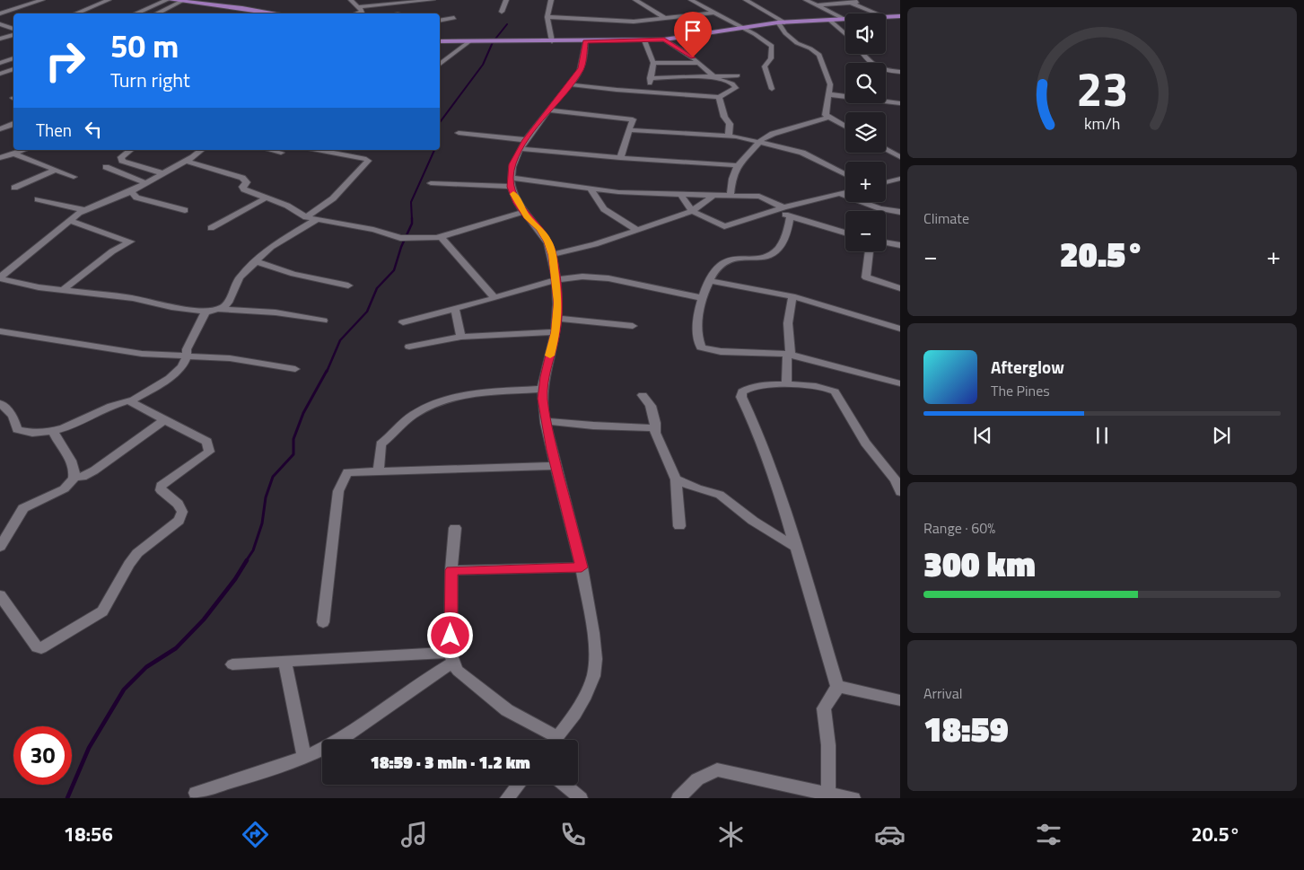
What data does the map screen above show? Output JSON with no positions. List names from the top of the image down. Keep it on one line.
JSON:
{"page":{"map_buttons":["+","−"],"turn":["50 m","Turn right"],"then":"Then","tile":["Climate",["Range · 60%","300 km"],["Arrival","18:59"]],"heat":["−","20.5°","+"],"song":["Afterglow","The Pines"],"limit":"30","trip":"18:59 · 3 min · 1.2 km","tabs":["18:56","20.5°"],"gauge":["23","km/h"]}}
